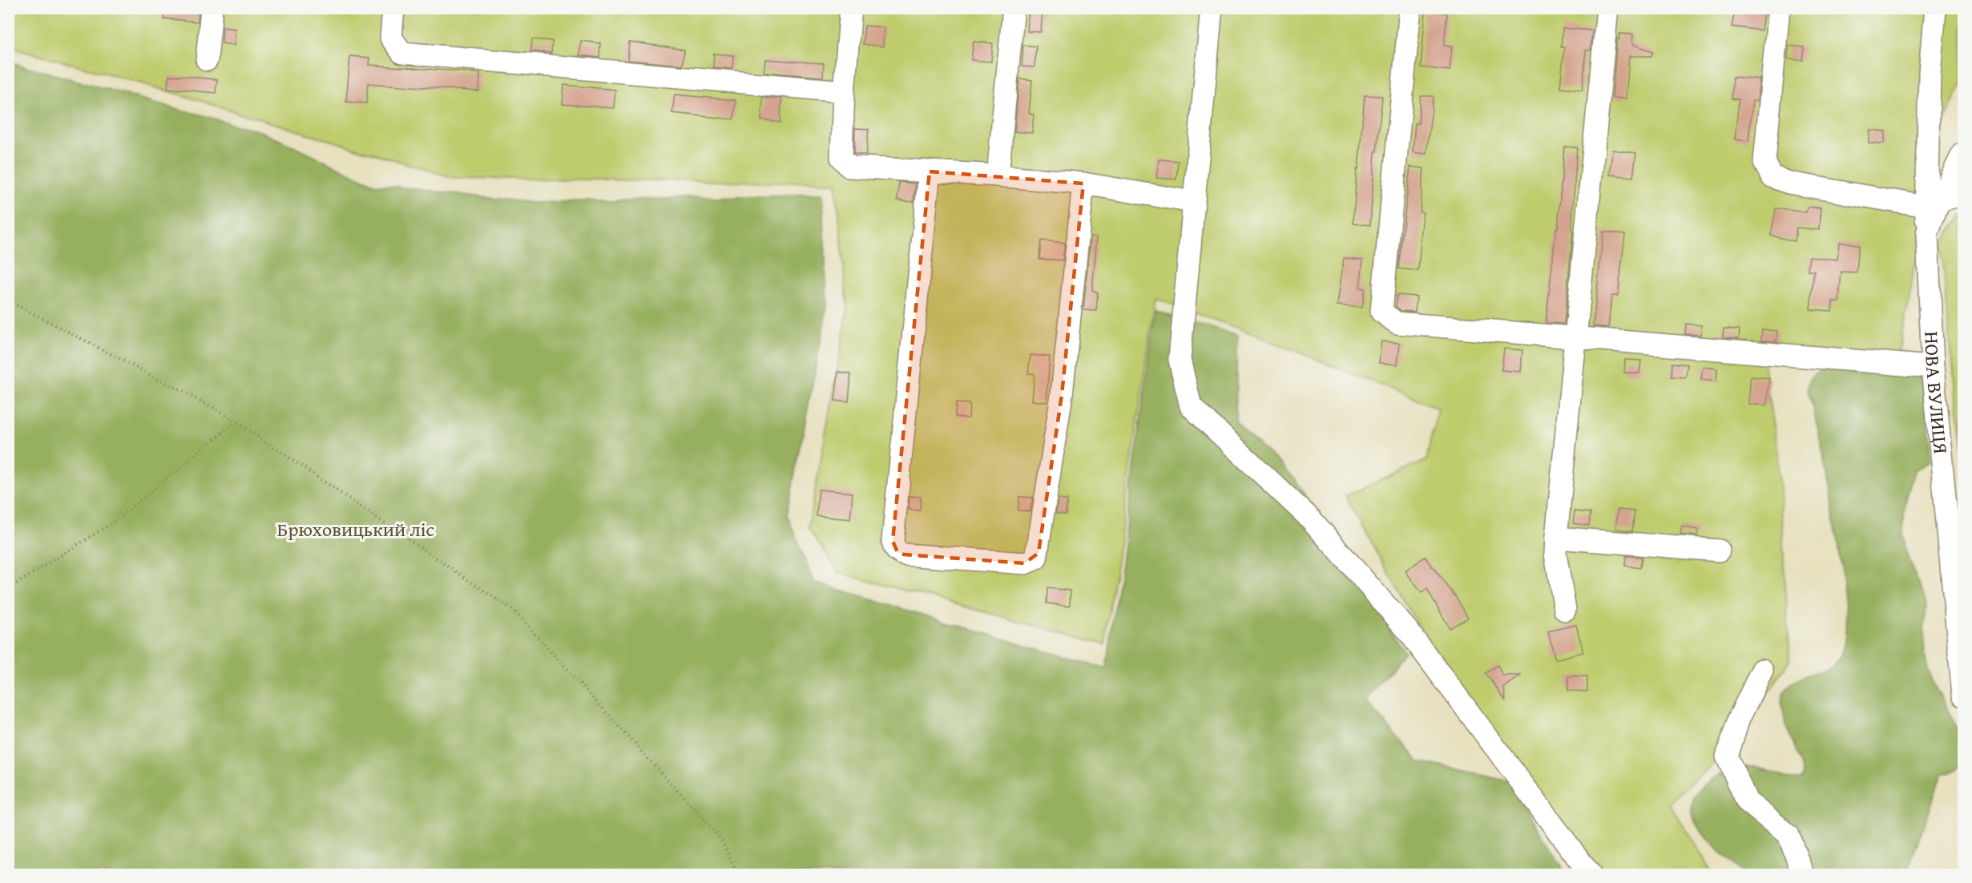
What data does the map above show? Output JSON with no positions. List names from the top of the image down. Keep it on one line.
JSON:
{"streets":{"street":["НОВА ВУЛИЦЯ"]},"parks":["Брюховицький ліс"]}
